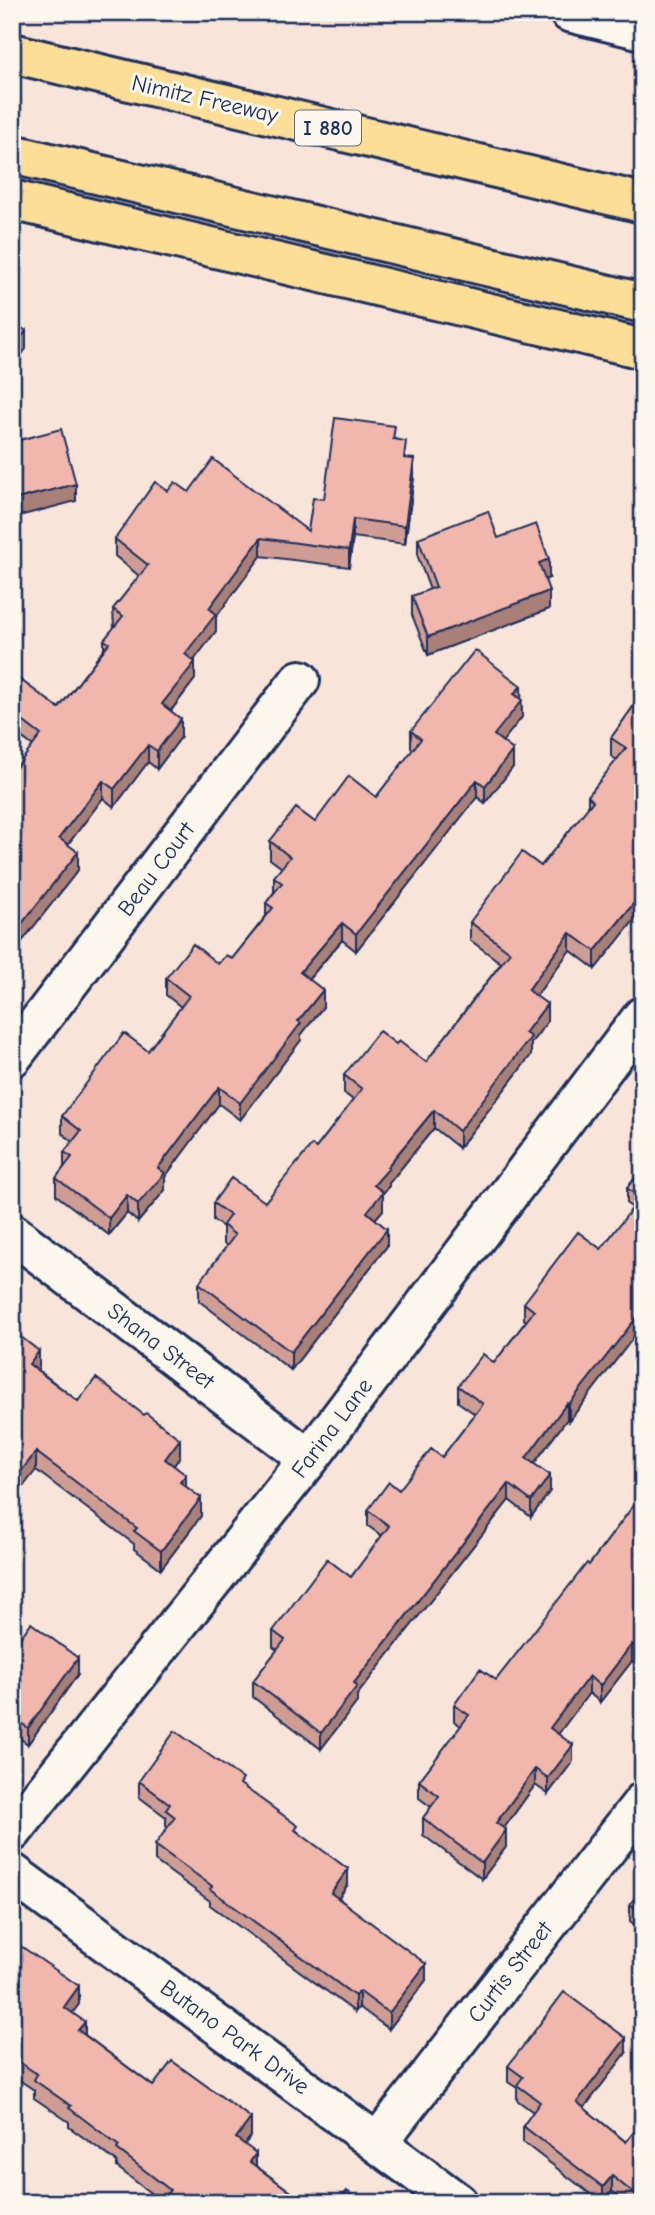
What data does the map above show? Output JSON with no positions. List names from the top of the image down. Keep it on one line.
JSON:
{"streets":{"highway":["Nimitz Freeway","I 880"],"street":["Beau Court","Shana Street","Farina Lane","Curtis Street","Butano Park Drive"]},"crossings":[["Shana Street","Farina Lane"],["Curtis Street","Butano Park Drive"]]}
